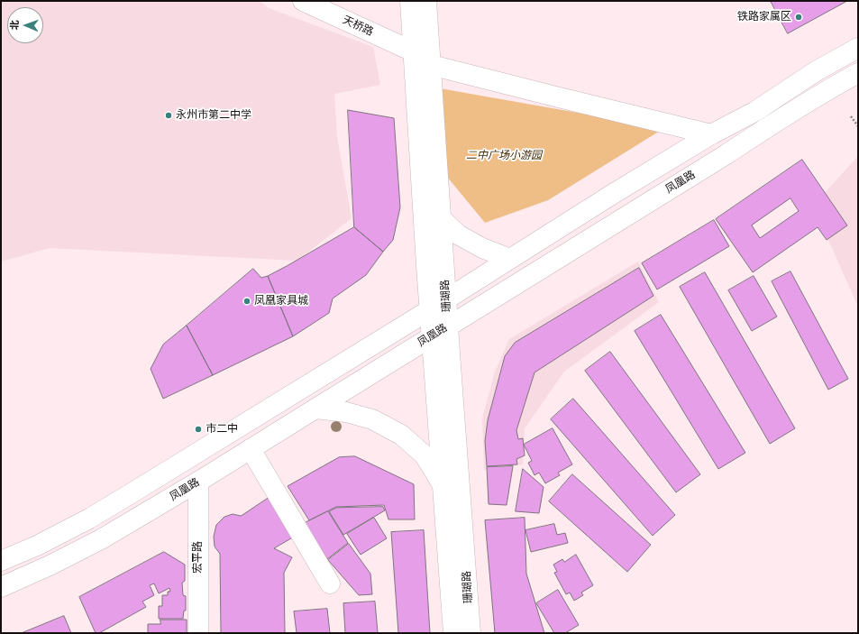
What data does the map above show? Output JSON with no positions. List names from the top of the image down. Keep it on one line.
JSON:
{"streets":{"main road":["天桥路","凤凰路","珊瑚路","宏平路"]},"crossings":[["天桥路","珊瑚路"],["凤凰路","珊瑚路"],["凤凰路","宏平路"]],"parks":["二中广场小游园"],"places":["铁路家属区","永州市第二中学","凤凰家具城","市二中"],"north":"left"}
